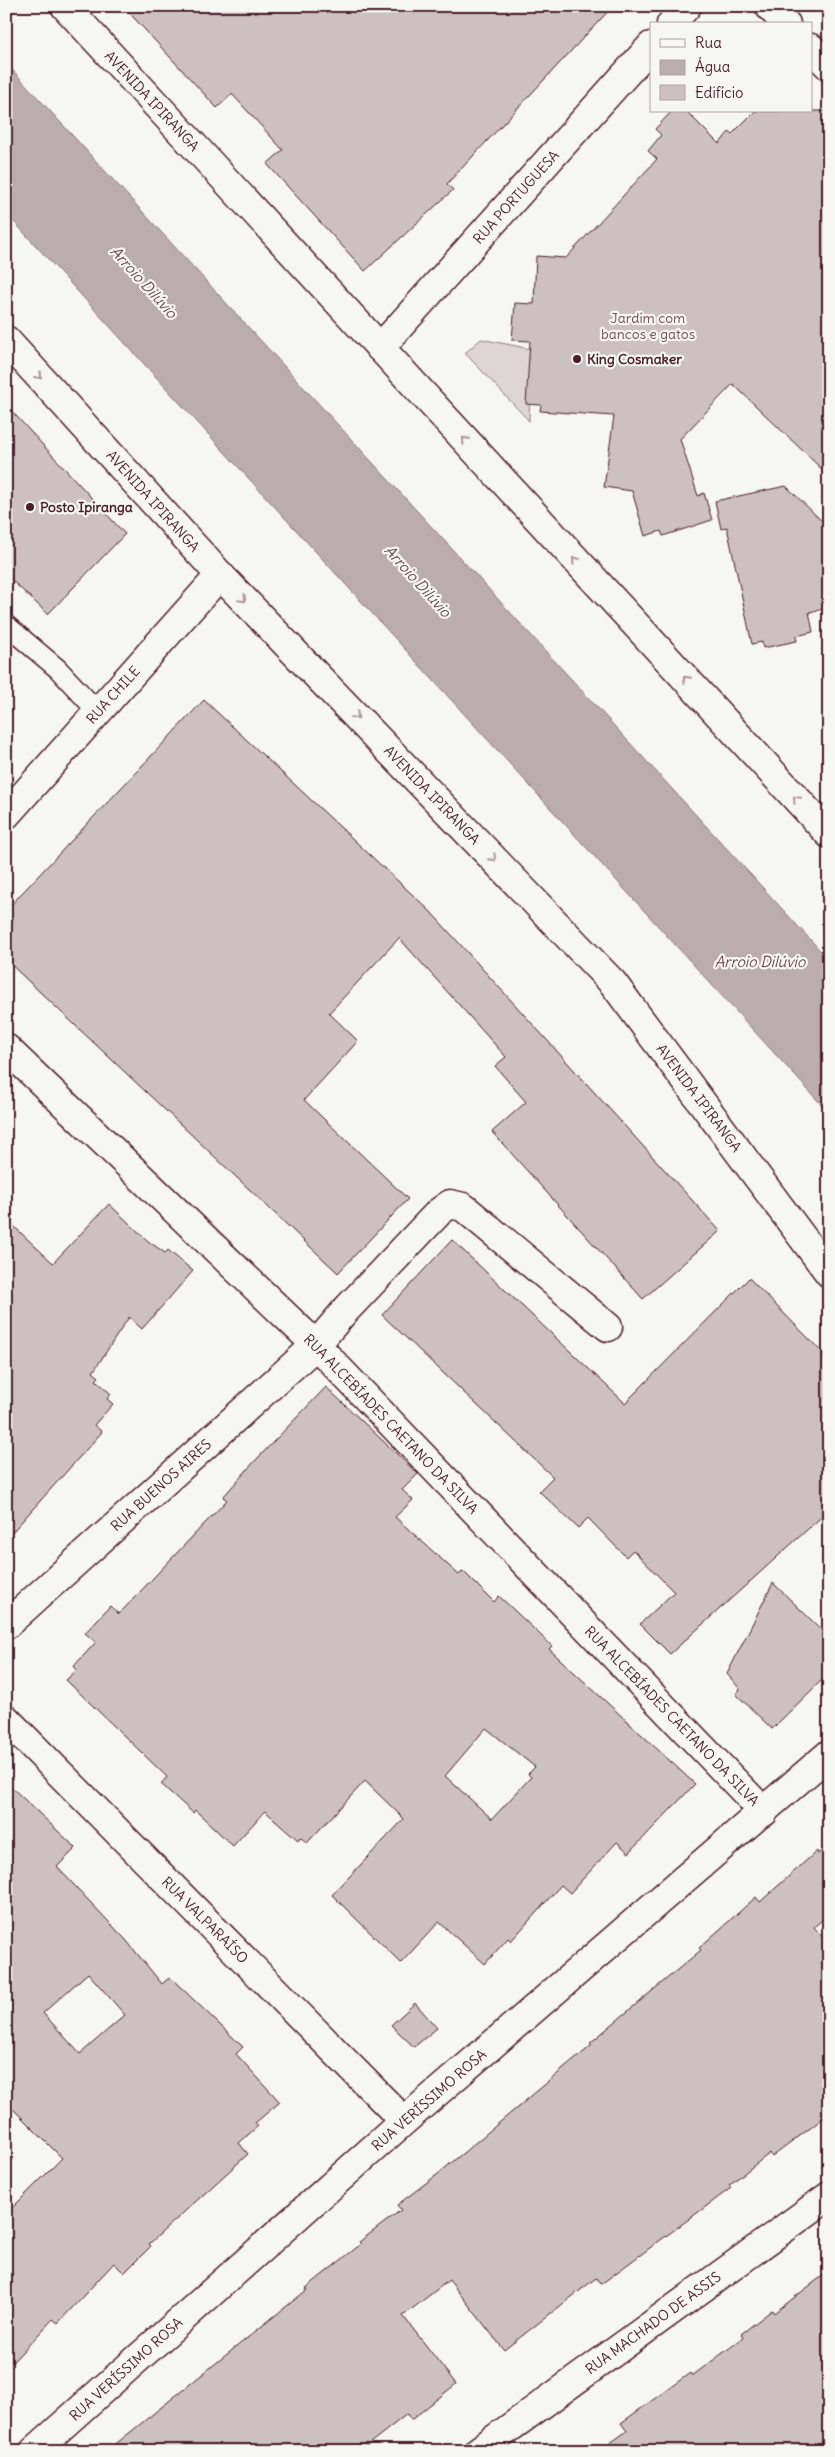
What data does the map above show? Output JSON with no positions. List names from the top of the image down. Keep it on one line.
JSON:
{"streets":{"street":["AVENIDA IPIRANGA","RUA PORTUGUESA","RUA CHILE","RUA ALCEBÍADES CAETANO DA SILVA","RUA BUENOS AIRES","RUA VALPARAÍSO","RUA VERÍSSIMO ROSA","RUA MACHADO DE ASSIS"]},"crossings":[["AVENIDA IPIRANGA","RUA PORTUGUESA"],["AVENIDA IPIRANGA","RUA CHILE"],["RUA ALCEBÍADES CAETANO DA SILVA","RUA BUENOS AIRES"],["RUA ALCEBÍADES CAETANO DA SILVA","RUA VERÍSSIMO ROSA"],["RUA VALPARAÍSO","RUA VERÍSSIMO ROSA"]],"water":["Arroio Dilúvio"],"parks":["Jardim com bancos e gatos"],"places":["King Cosmaker","Posto Ipiranga"],"legend":["Rua","Água","Edifício"]}
